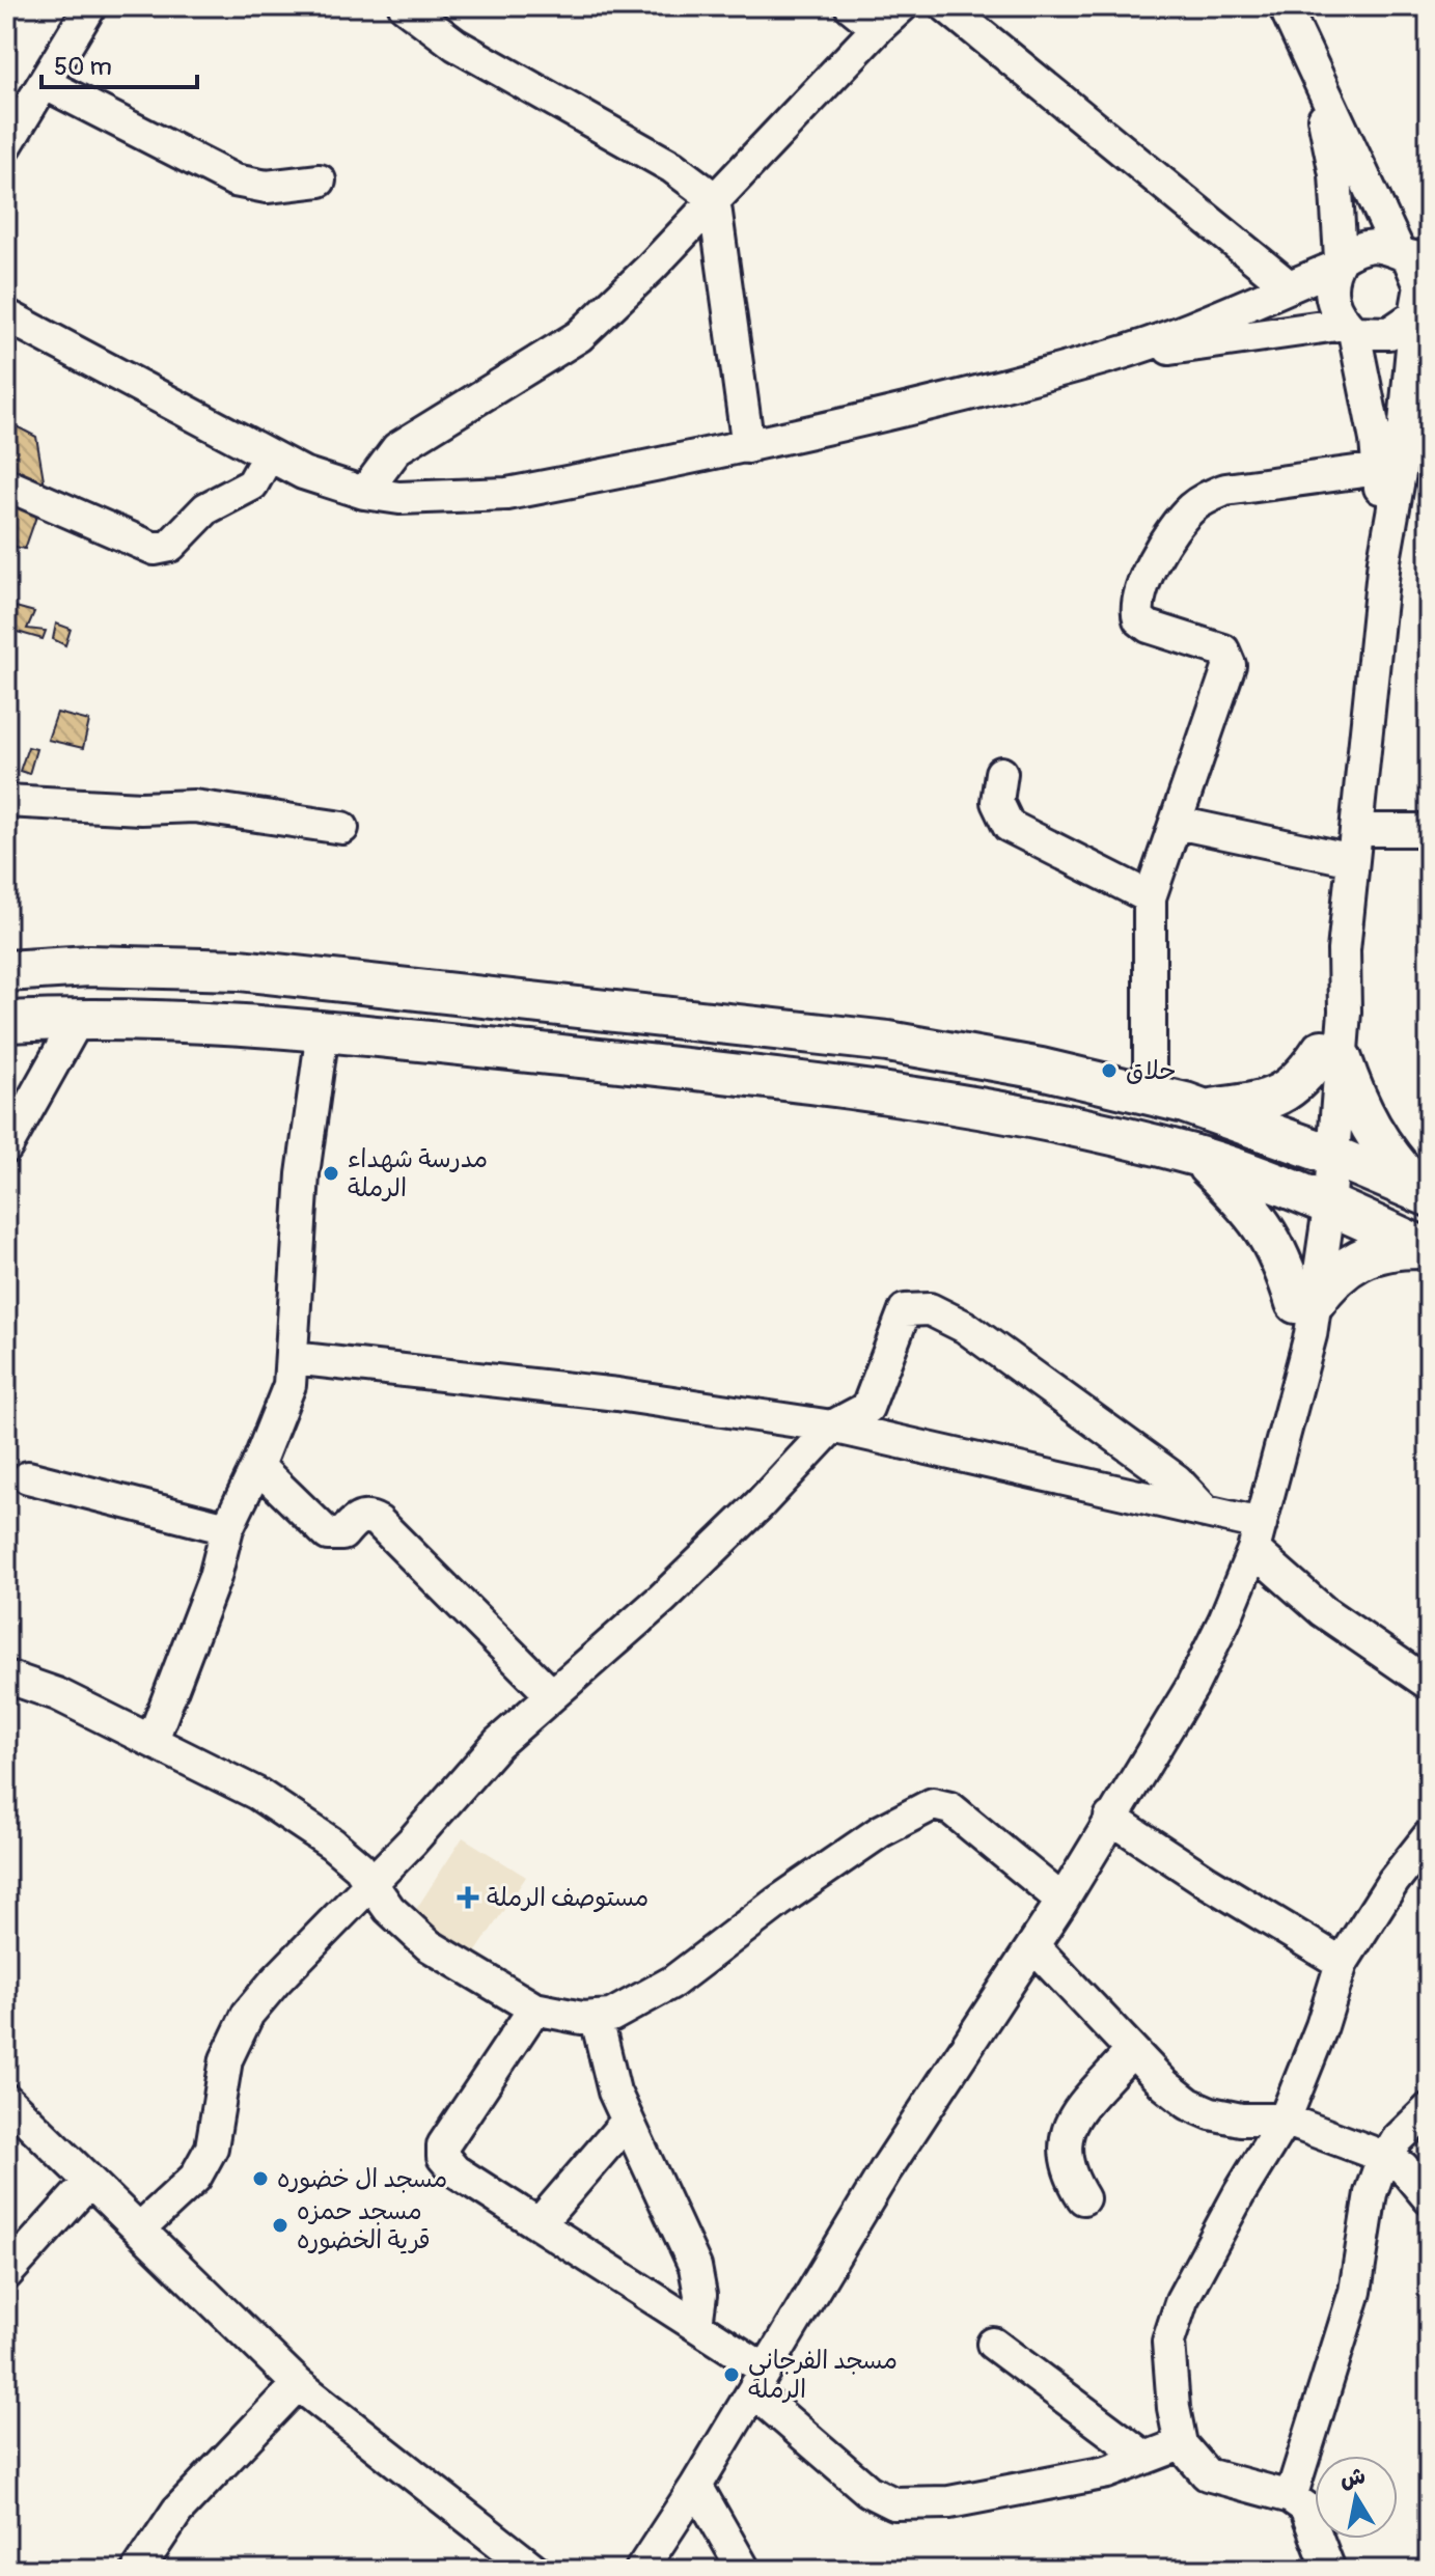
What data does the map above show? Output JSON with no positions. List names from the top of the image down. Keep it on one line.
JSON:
{"places":{"other":["حلاق","مدرسة شهداء الرملة","مسجد ال خضوره","مسجد حمزه قرية الخضوره","مسجد الفرجاني الرمله"],"health":["مستوصف الرملة"]},"scale_bar":"50 m","north":"top"}
